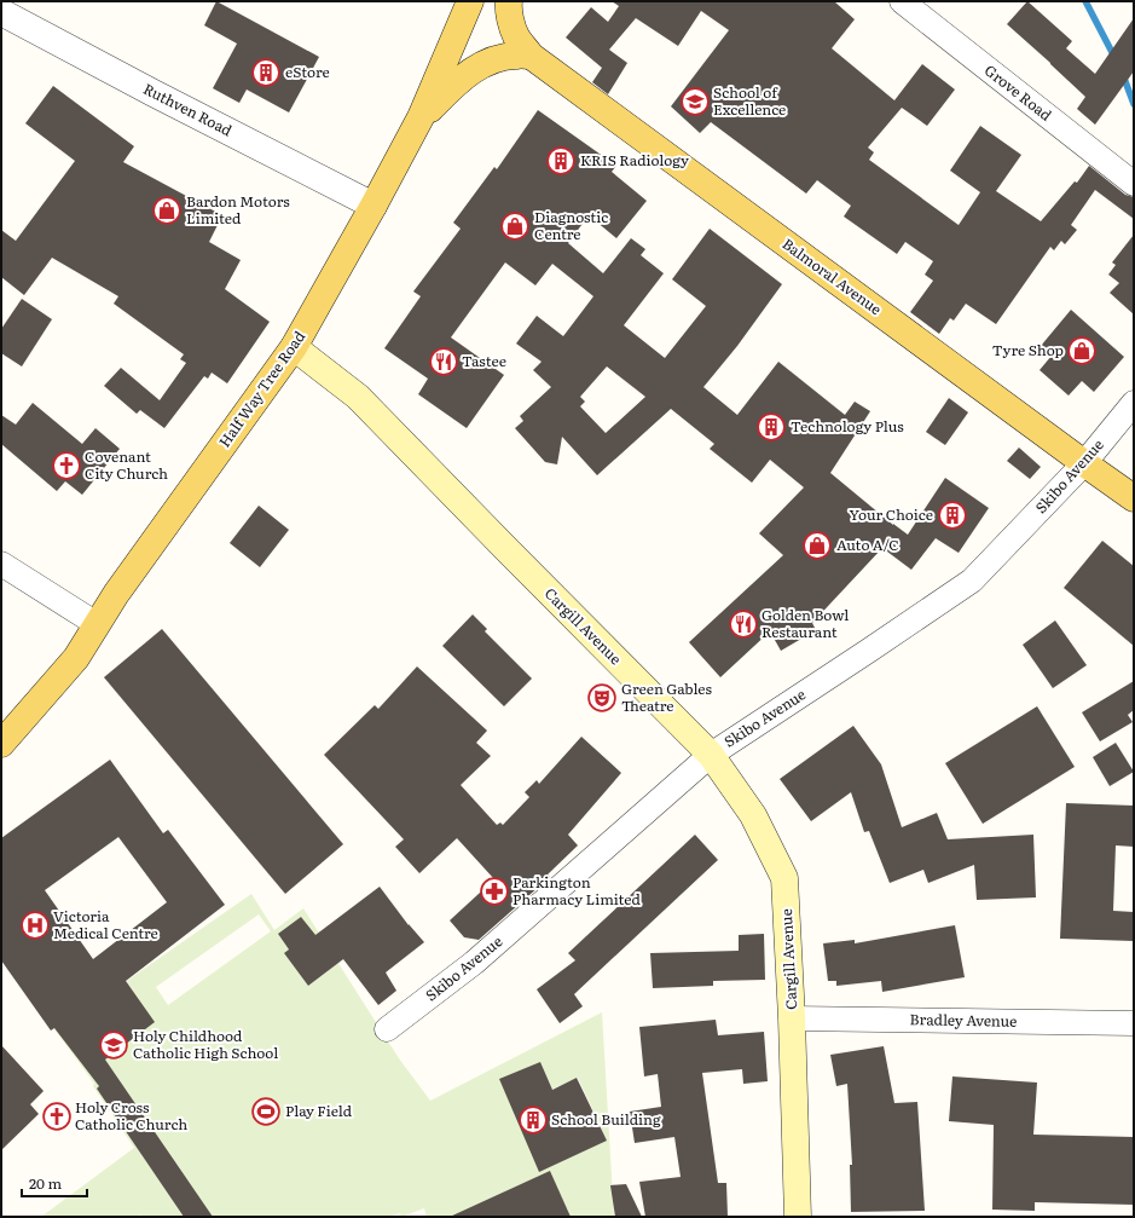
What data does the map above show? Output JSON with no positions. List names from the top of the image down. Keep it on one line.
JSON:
{"streets":{"main road":["Balmoral Avenue","Half Way Tree Road","Cargill Avenue"],"street":["Grove Road","Ruthven Road","Skibo Avenue","Bradley Avenue"]},"crossings":[["Ruthven Road","Half Way Tree Road"],["Balmoral Avenue","Skibo Avenue"],["Half Way Tree Road","Cargill Avenue"],["Skibo Avenue","Cargill Avenue"],["Cargill Avenue","Bradley Avenue"]],"places":{"building":["eStore","KRIS Radiology","Technology Plus","Your Choice","School Building"],"school or university":["School of Excellence","Holy Childhood Catholic High School"],"shop":["Bardon Motors Limited","Diagnostic Centre","Tyre Shop","Auto A/C"],"restaurant":["Tastee","Golden Bowl Restaurant"],"church":["Covenant City Church","Holy Cross Catholic Church"],"theatre":["Green Gables Theatre"],"pharmacy":["Parkington Pharmacy Limited"],"hospital":["Victoria Medical Centre"],"sports":["Play Field"]},"scale_bar":"20 m"}
